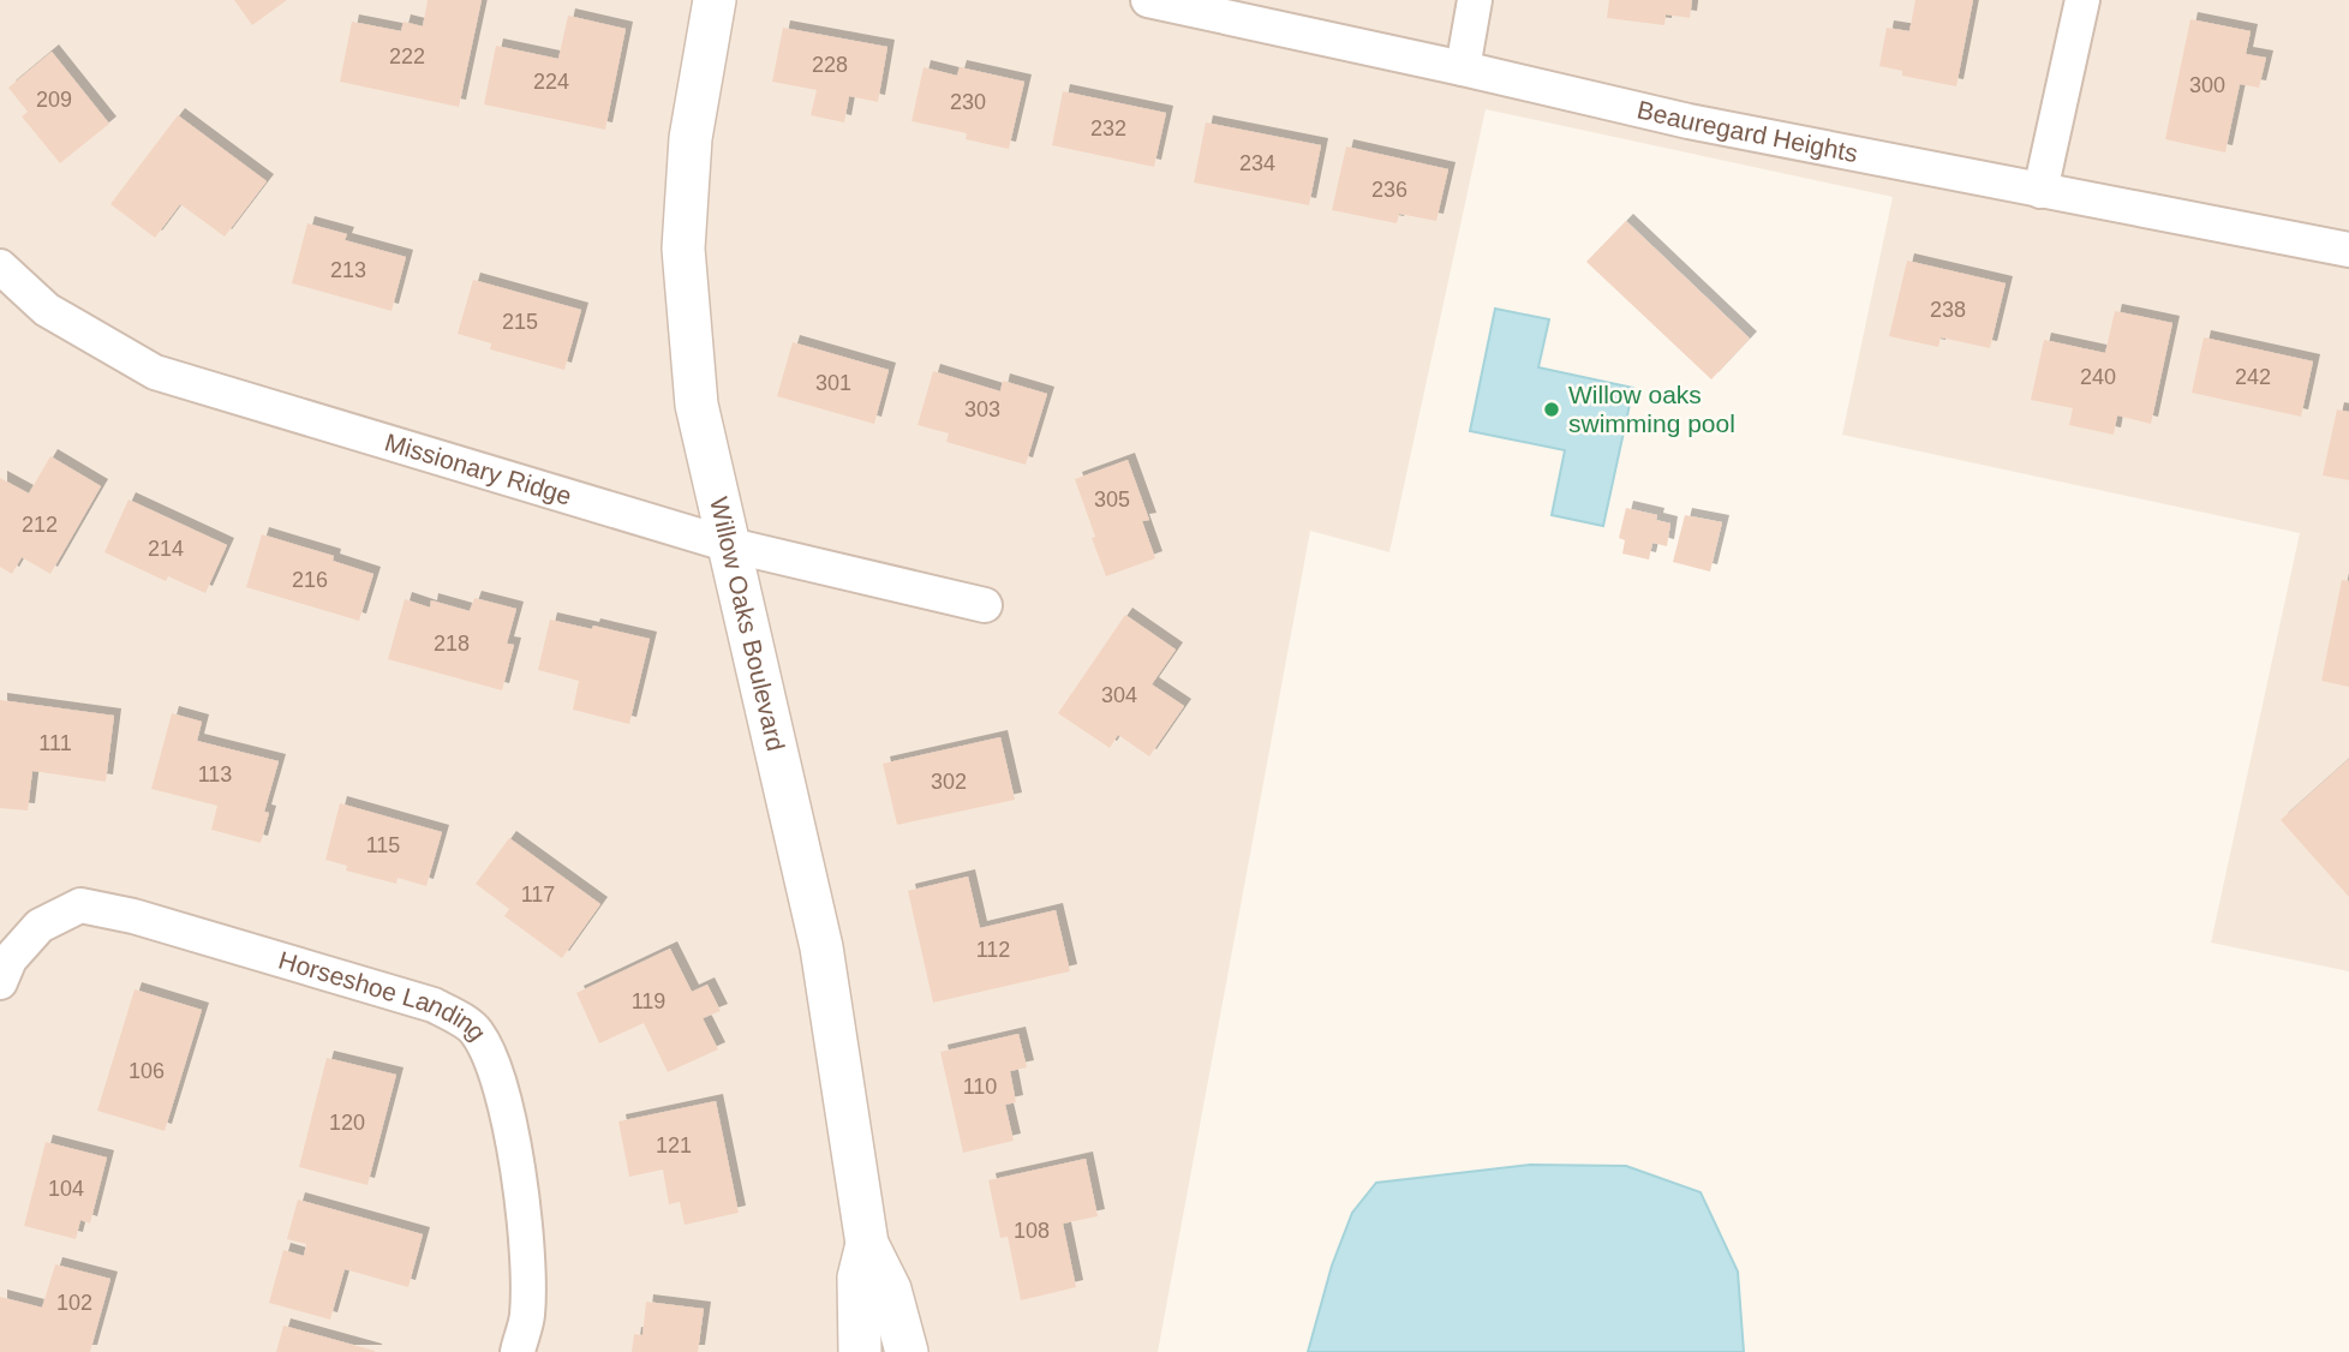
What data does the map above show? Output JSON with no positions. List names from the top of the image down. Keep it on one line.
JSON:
{"streets":{"street":["Beauregard Heights","Missionary Ridge","Willow Oaks Boulevard","Horseshoe Landing"]},"crossings":[["Missionary Ridge","Willow Oaks Boulevard"]],"places":["Willow oaks swimming pool"],"house_numbers":["222","228","224","300","209","230","232","234","236","213","238","215","240","242","301","303","305","212","214","216","218","304","111","113","302","115","117","112","119","106","110","120","121","104","108","102"]}
